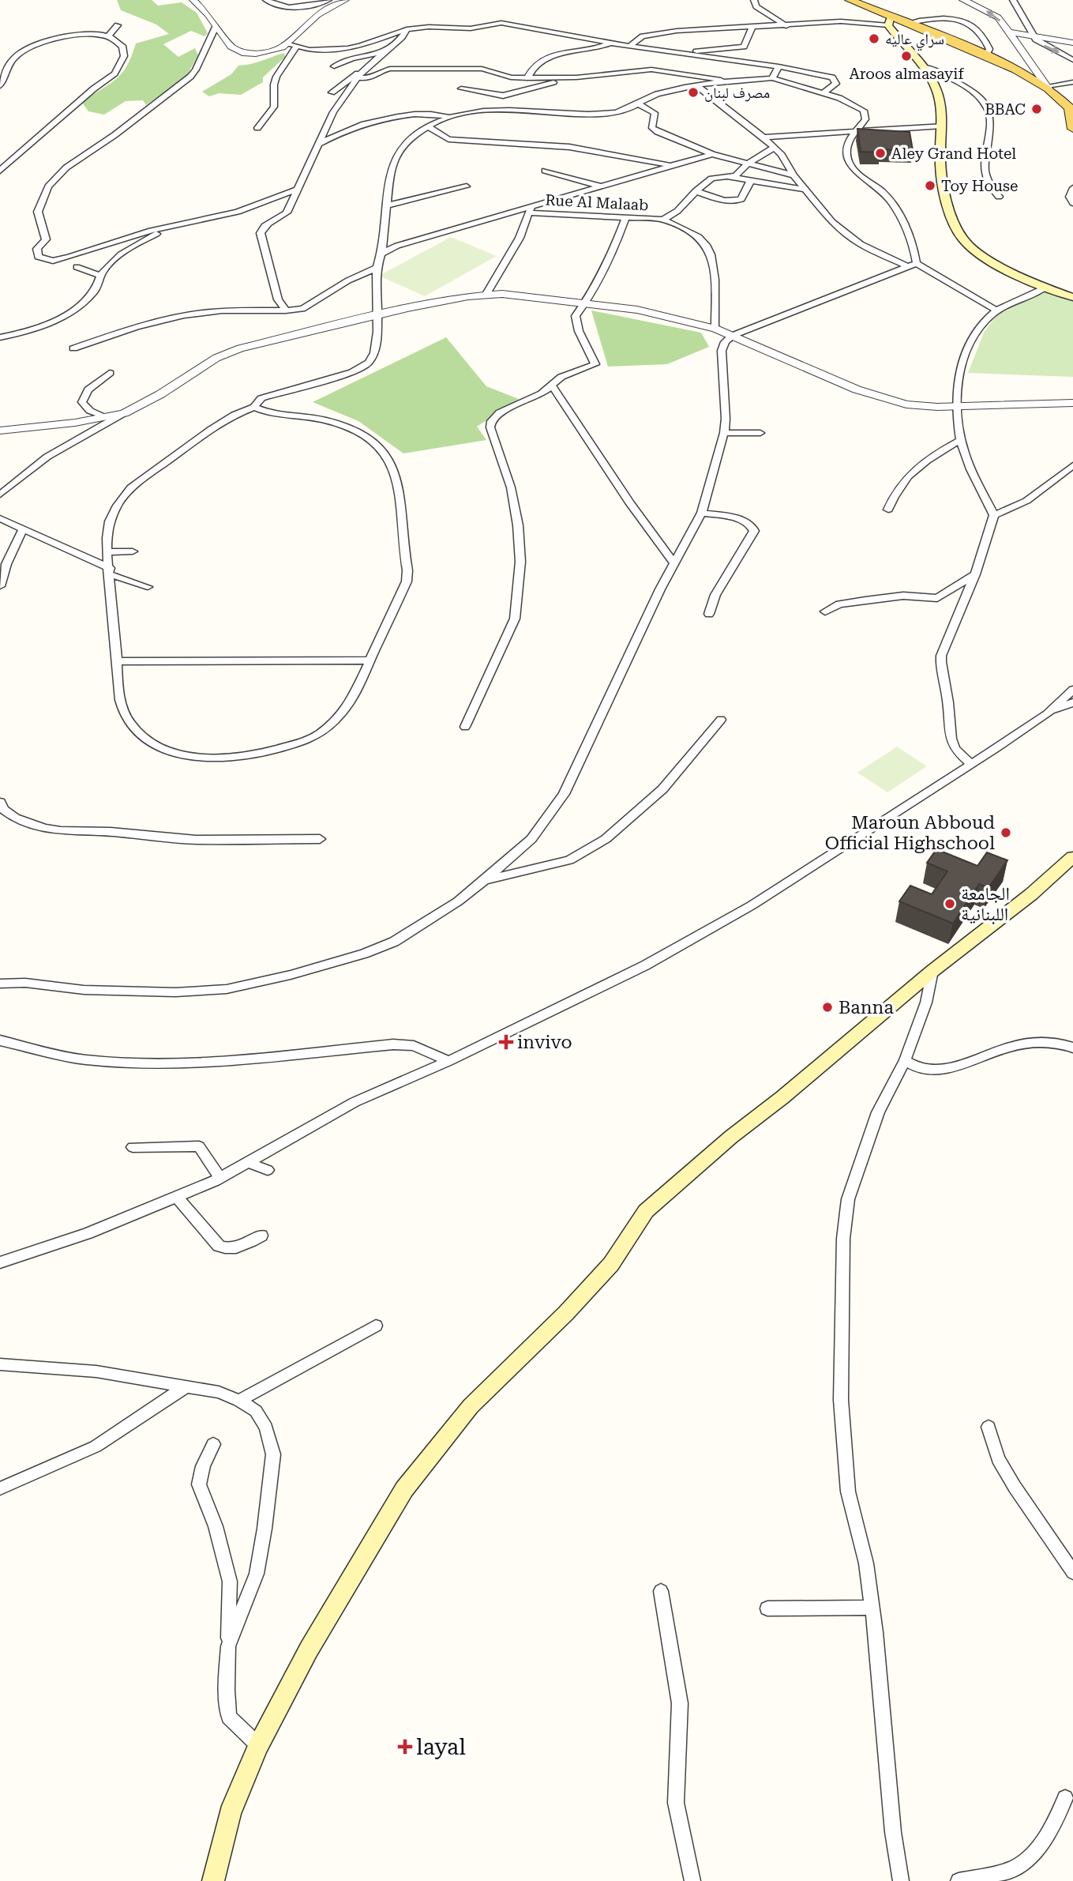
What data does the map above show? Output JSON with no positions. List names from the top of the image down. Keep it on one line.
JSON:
{"streets":{"street":["Rue Al Malaab"]},"places":{"other":["سراي عاليه","Aroos almasayif","مصرف لبنان","BBAC","Aley Grand Hotel","Toy House","Maroun Abboud Official Highschool","الجامعة اللبنانية","Banna"],"health":["invivo","layal"]}}
